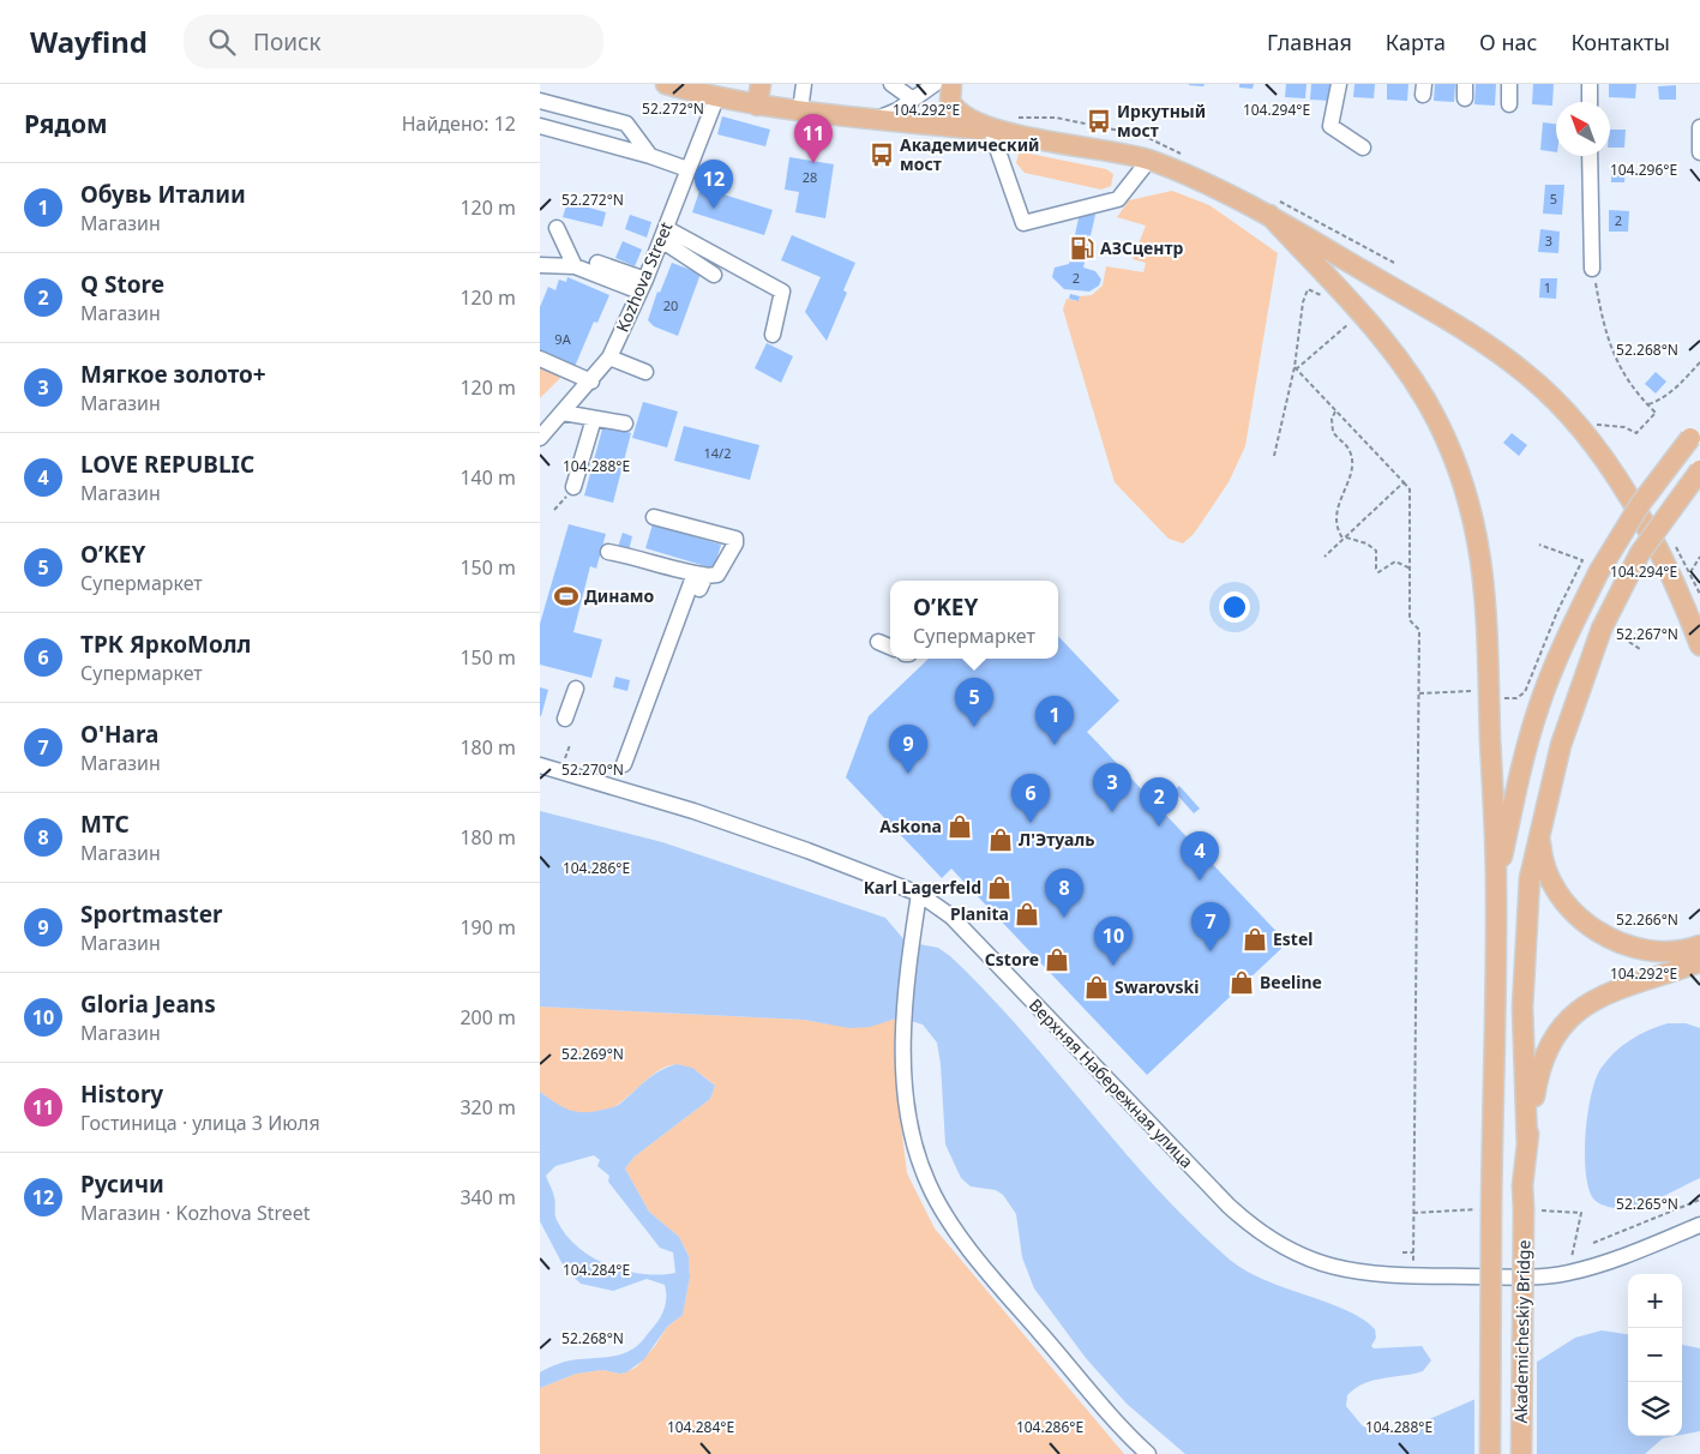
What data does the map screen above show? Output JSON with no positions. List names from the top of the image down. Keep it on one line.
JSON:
{"streets":{"main road":["Akademicheskiy Bridge"],"street":["Kozhova Street","Верхняя Набережная улица"]},"places":{"bus stop":["Иркутный мост","Академический мост"],"fuel station":["АЗСцентр"],"sports":["Динамо"],"shop":["Askona","Л'Этуаль","Karl Lagerfeld","Planita","Estel","Cstore","Beeline","Swarovski"]},"house_numbers":["28","5","2","3","2","1","20","9А","14/2"],"north":"top left","page":{"header":"Wayfind","search":"Поиск","nav":["Главная","Карта","О нас","Контакты"],"heading":["Рядом","Найдено: 12"],"pins":["11","12","5","1","9","3","6","2","4","8","7","10"],"list":[{"mark":"1","name":"Обувь Италии","note":"Магазин","value":"120 m"},{"mark":"2","name":"Q Store","note":"Магазин","value":"120 m"},{"mark":"3","name":"Мягкое золото+","note":"Магазин","value":"120 m"},{"mark":"4","name":"LOVE REPUBLIC","note":"Магазин","value":"140 m"},{"mark":"5","name":"O’KEY","note":"Супермаркет","value":"150 m"},{"mark":"6","name":"ТРК ЯркоМолл","note":"Супермаркет","value":"150 m"},{"mark":"7","name":"O'Hara","note":"Магазин","value":"180 m"},{"mark":"8","name":"МТС","note":"Магазин","value":"180 m"},{"mark":"9","name":"Sportmaster","note":"Магазин","value":"190 m"},{"mark":"10","name":"Gloria Jeans","note":"Магазин","value":"200 m"},{"mark":"11","name":"History","note":"Гостиница · улица 3 Июля","value":"320 m"},{"mark":"12","name":"Русичи","note":"Магазин · Kozhova Street","value":"340 m"}],"popup":["O’KEY","Супермаркет"],"map_buttons":["+","−"]},"coordinates":["52.272°N","104.294°E","104.292°E","104.296°E","52.268°N","104.288°E","52.267°N","52.270°N","104.286°E","52.266°N","52.269°N","52.265°N","104.284°E"]}
